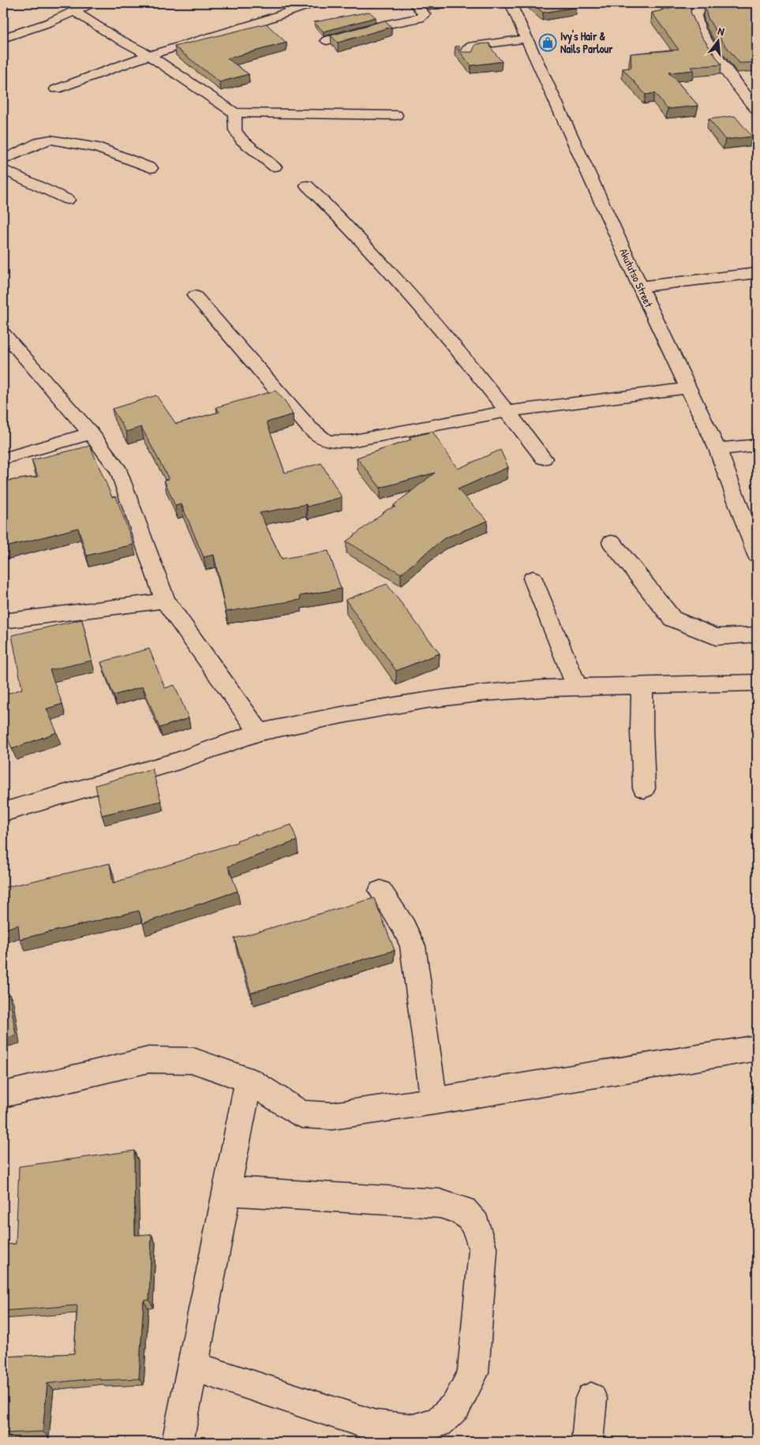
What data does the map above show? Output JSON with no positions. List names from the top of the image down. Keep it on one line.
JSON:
{"streets":{"street":["Akututso Street"]},"places":{"shop":["Ivy's Hair & Nails Parlour"]},"north":"top"}
